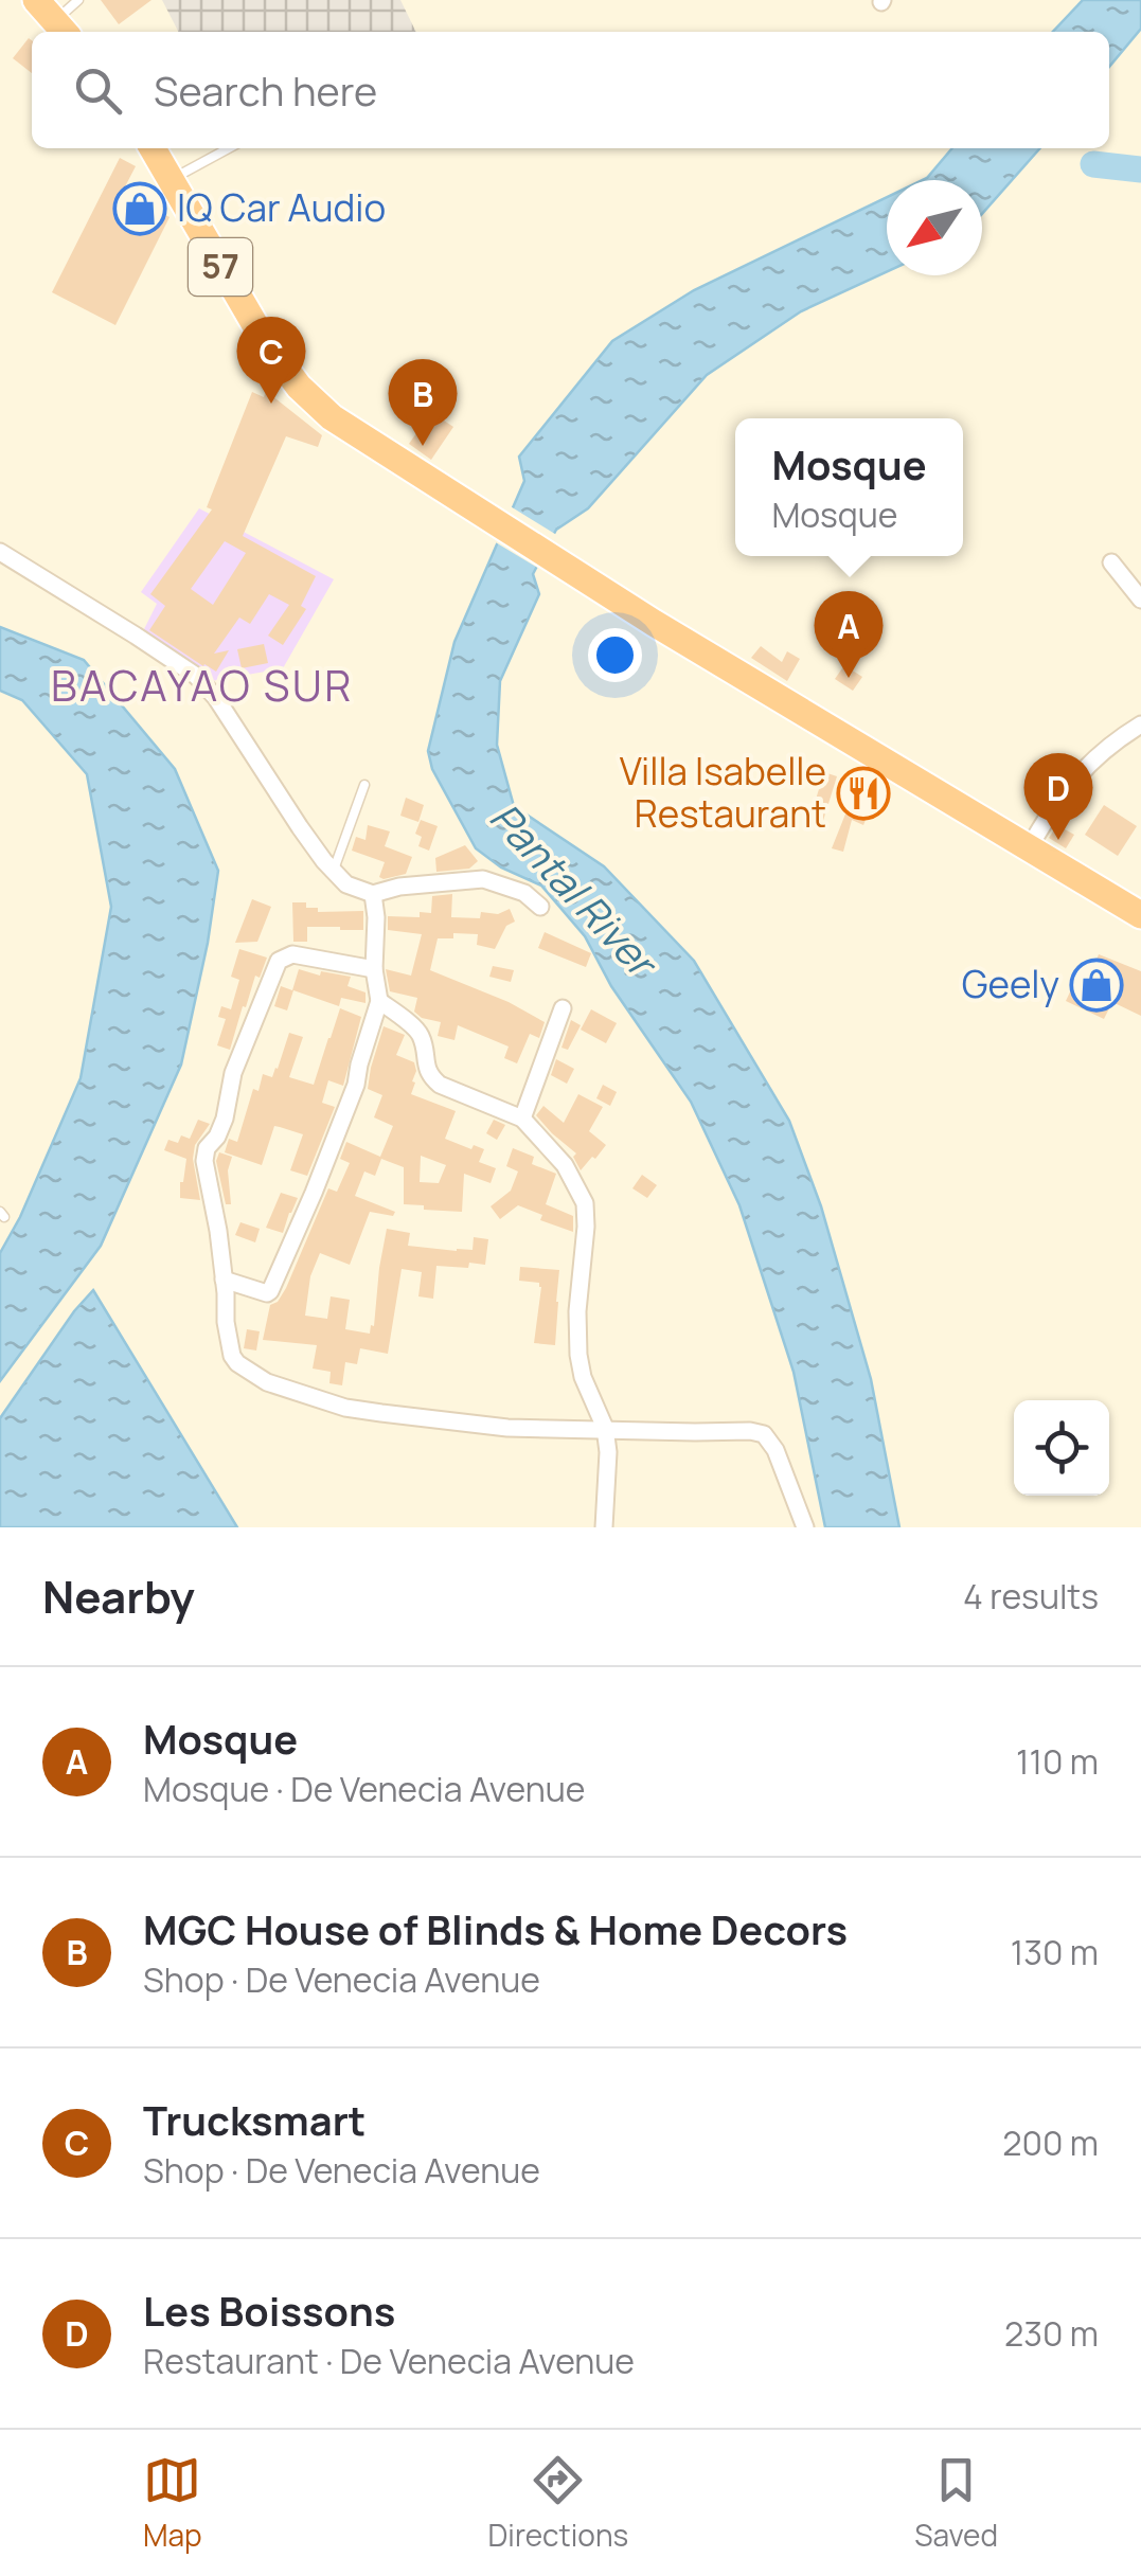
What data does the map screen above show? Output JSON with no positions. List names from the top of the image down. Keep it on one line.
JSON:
{"streets":{"highway":["57"]},"districts":["BACAYAO SUR"],"water":["Pantal River"],"places":{"shop":["IQ Car Audio","Geely"],"restaurant":["Villa Isabelle Restaurant"]},"north":"bottom left","page":{"search":"Search here","pins":["C","B","A","D"],"popup":["Mosque","Mosque"],"heading":["Nearby","4 results"],"list":[{"mark":"A","name":"Mosque","note":"Mosque · De Venecia Avenue","value":"110 m"},{"mark":"B","name":"MGC House of Blinds & Home Decors","note":"Shop · De Venecia Avenue","value":"130 m"},{"mark":"C","name":"Trucksmart","note":"Shop · De Venecia Avenue","value":"200 m"},{"mark":"D","name":"Les Boissons","note":"Restaurant · De Venecia Avenue","value":"230 m"}],"nav":["Map","Directions","Saved"]}}
